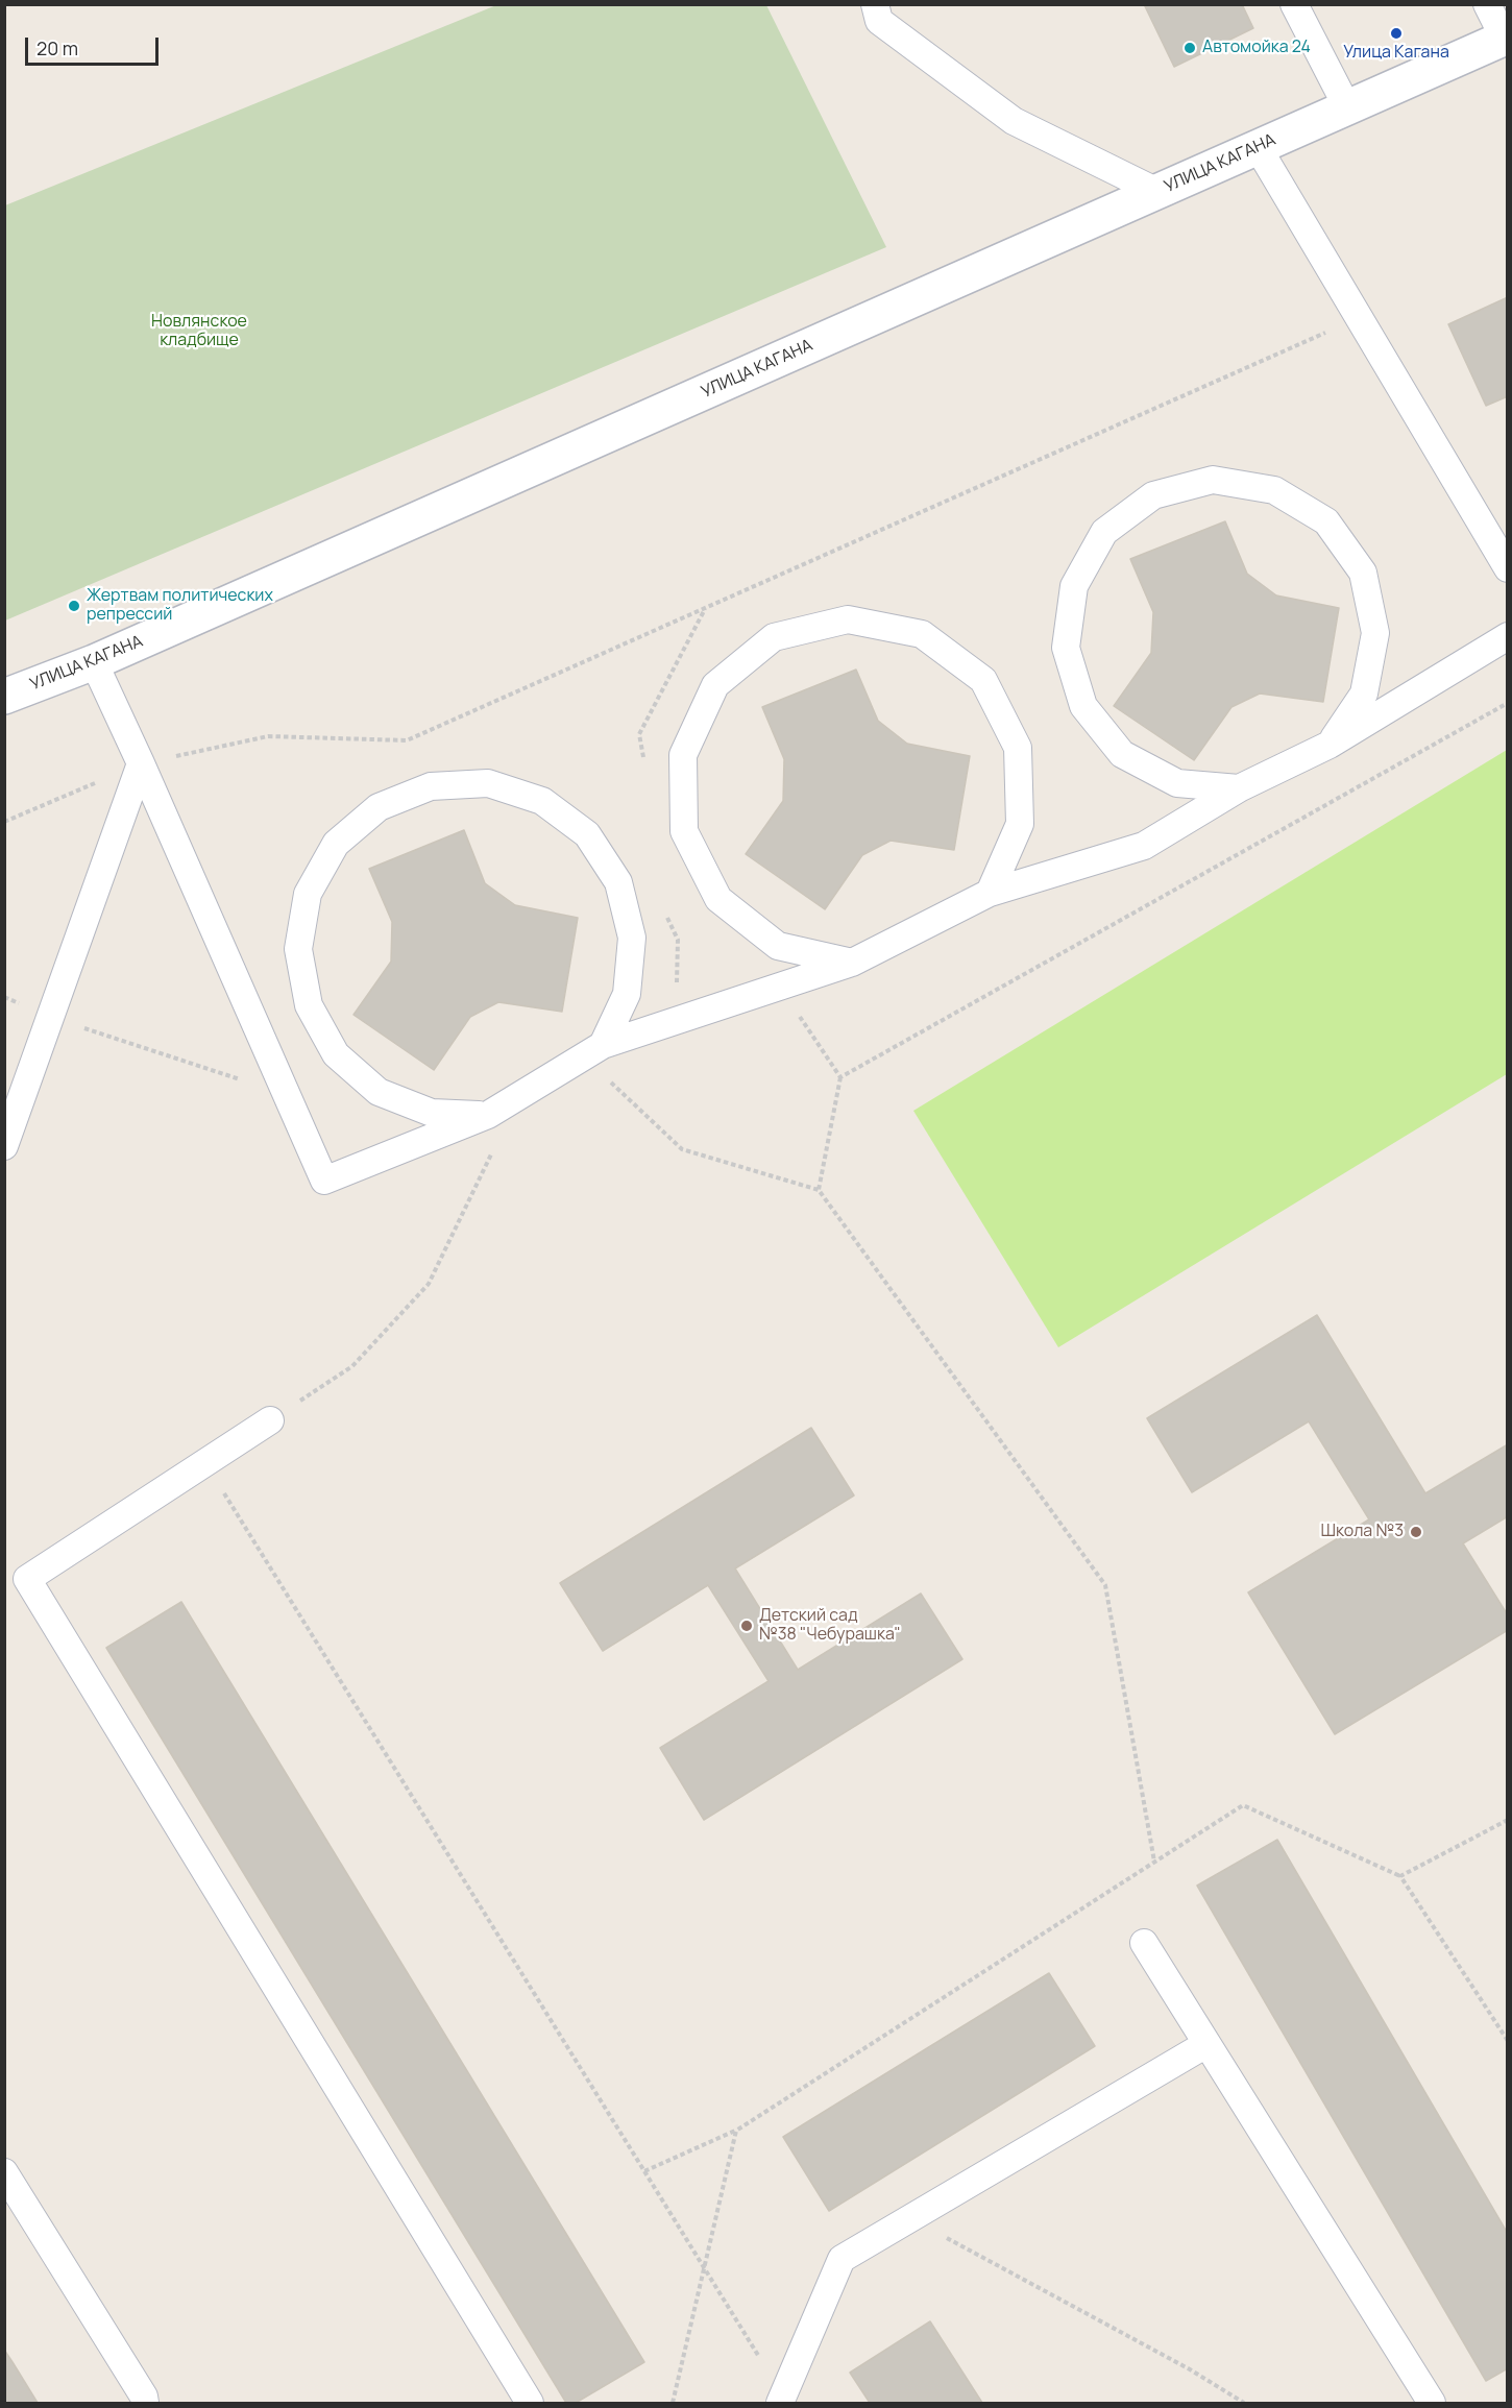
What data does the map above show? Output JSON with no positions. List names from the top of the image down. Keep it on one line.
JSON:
{"streets":{"street":["УЛИЦА КАГАНА"]},"parks":["Новлянское кладбище"],"places":["Улица Кагана","Автомойка 24","Жертвам политических репрессий","Школа №3","Детский сад №38 \"Чебурашка\""],"scale_bar":"20 m"}
